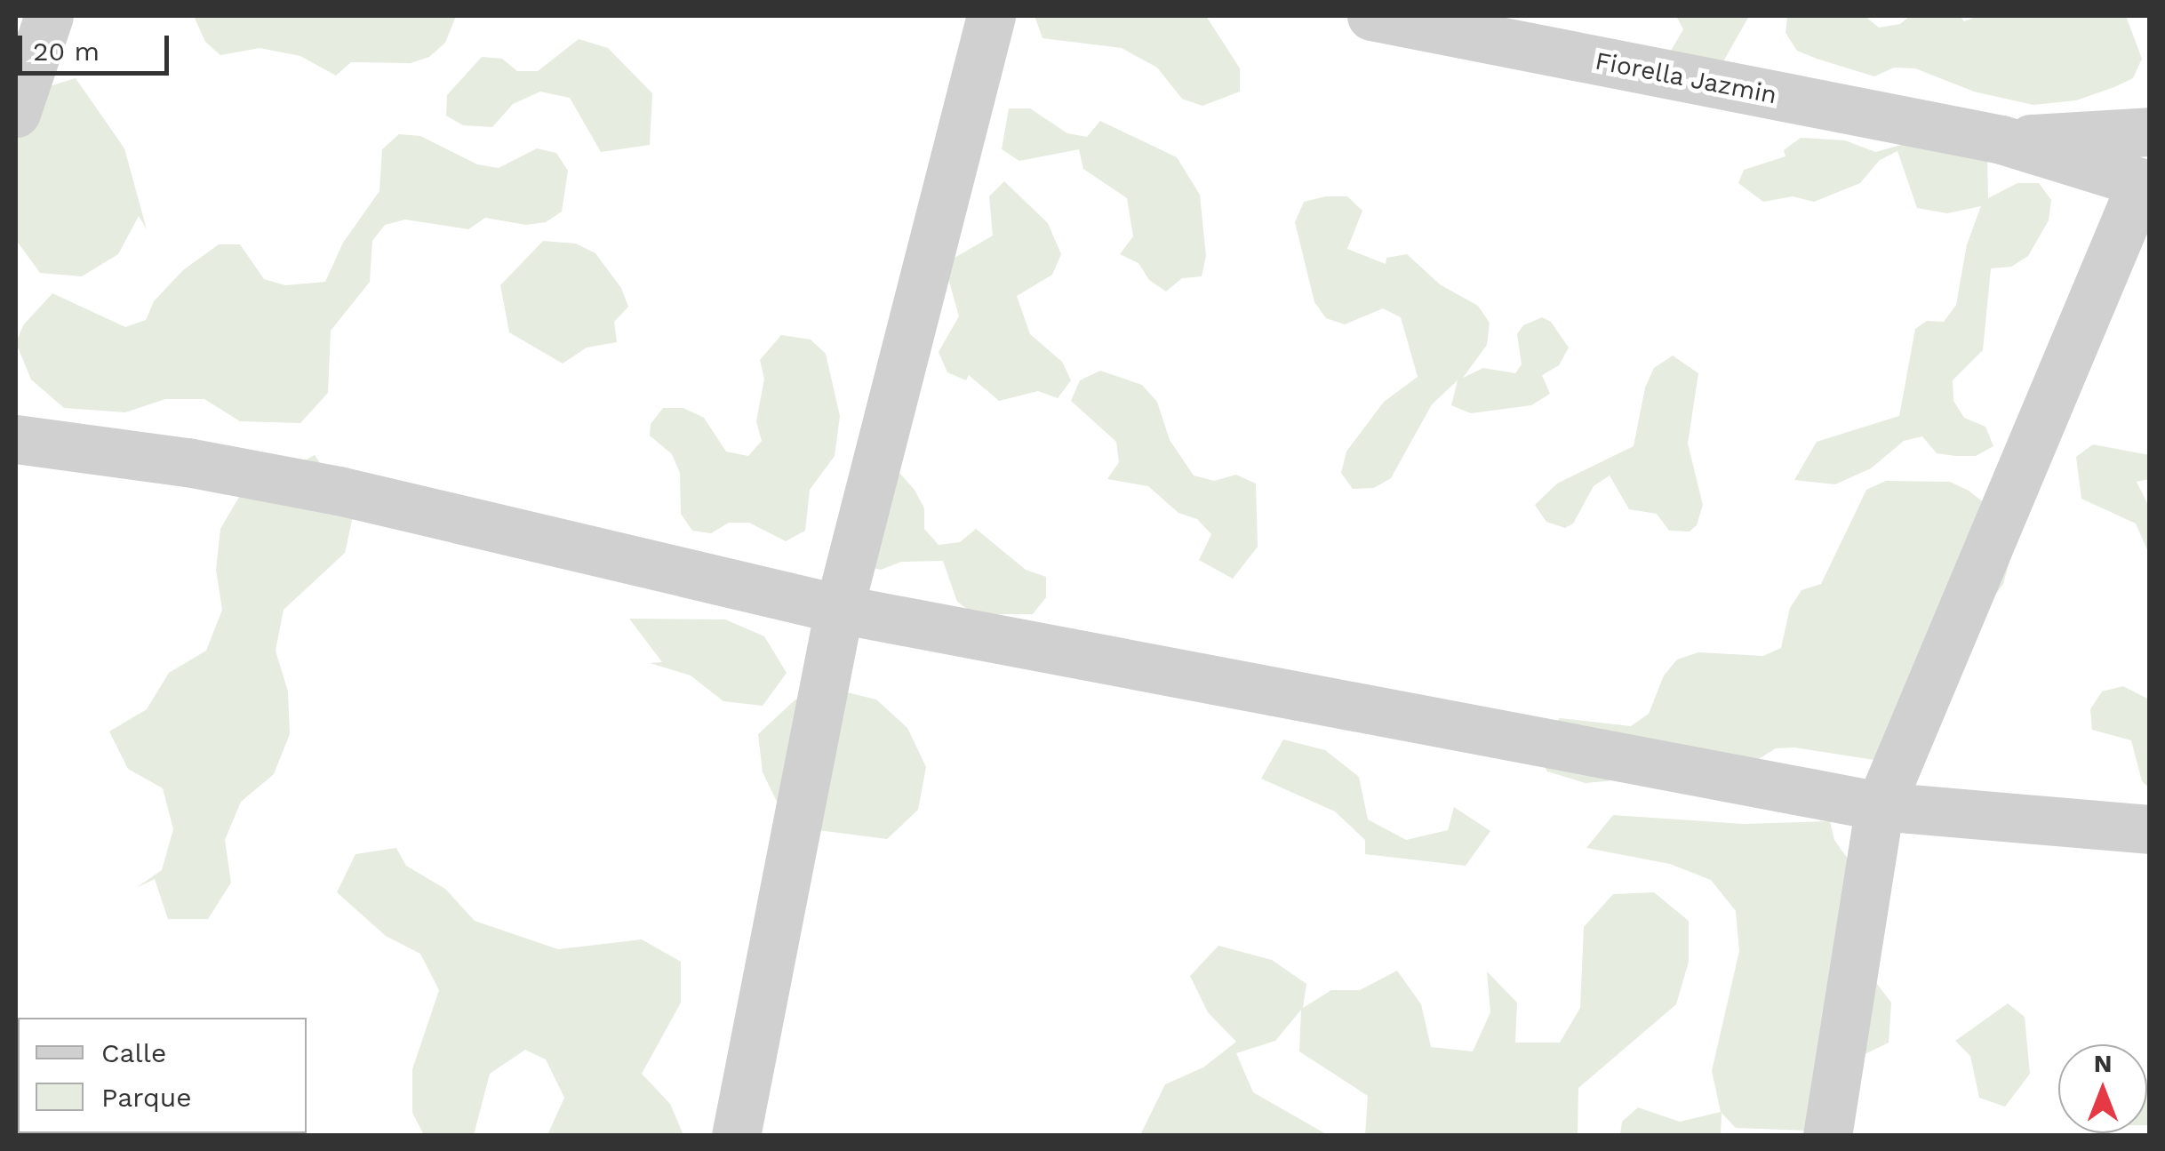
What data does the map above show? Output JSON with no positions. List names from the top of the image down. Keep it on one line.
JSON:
{"streets":{"street":["Fiorella Jazmin"]},"legend":["Calle","Parque"],"scale_bar":"20 m","north":"top"}
